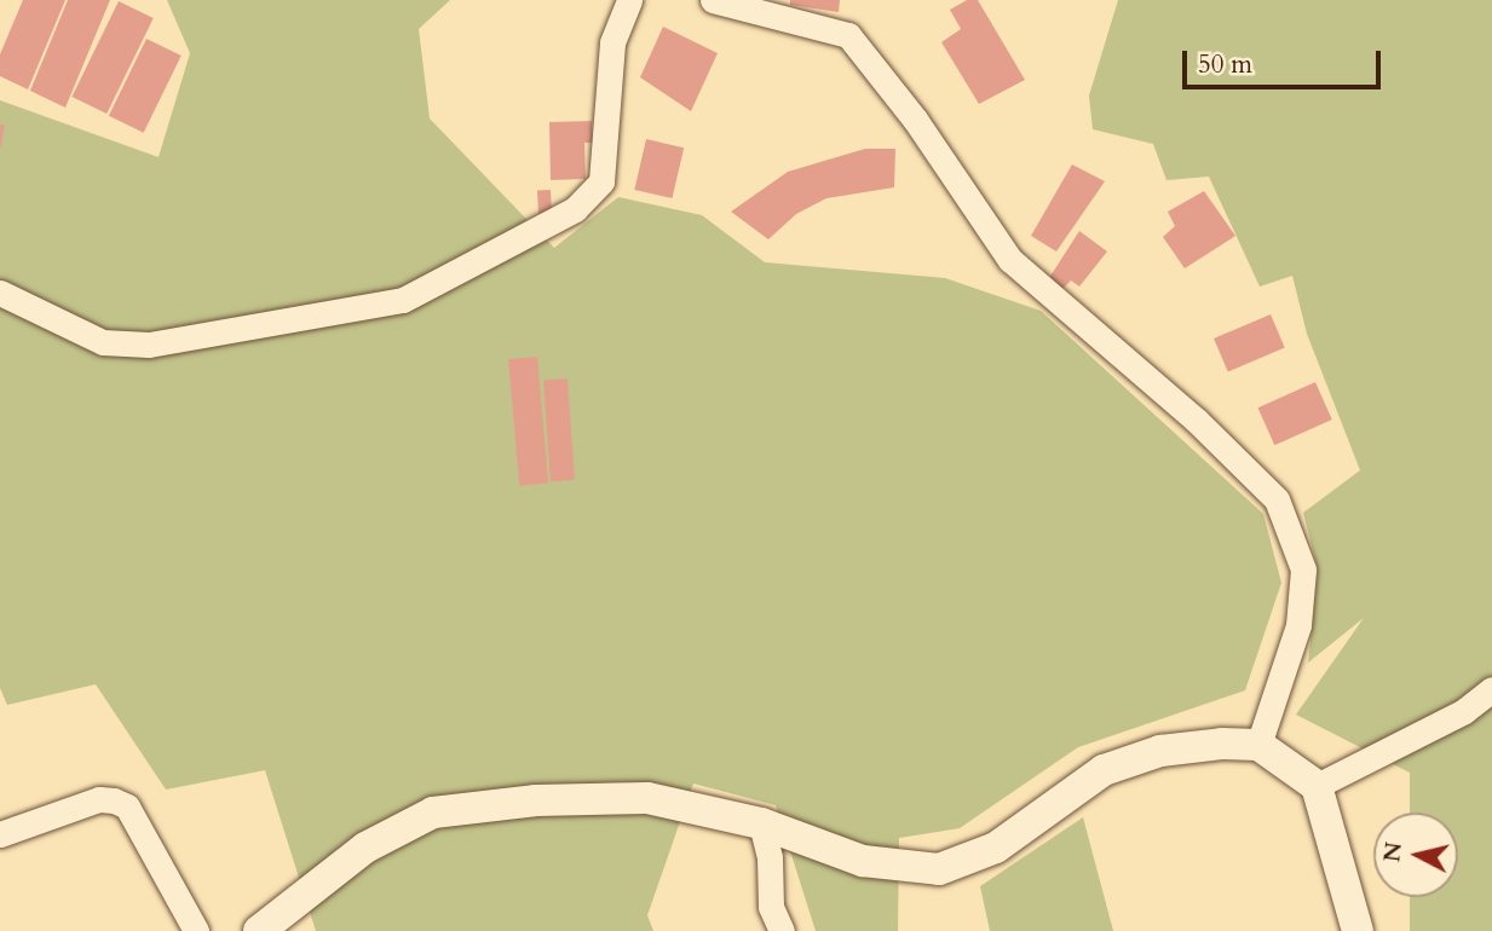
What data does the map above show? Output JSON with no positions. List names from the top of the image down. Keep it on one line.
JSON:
{"scale_bar":"50 m","north":"left"}
